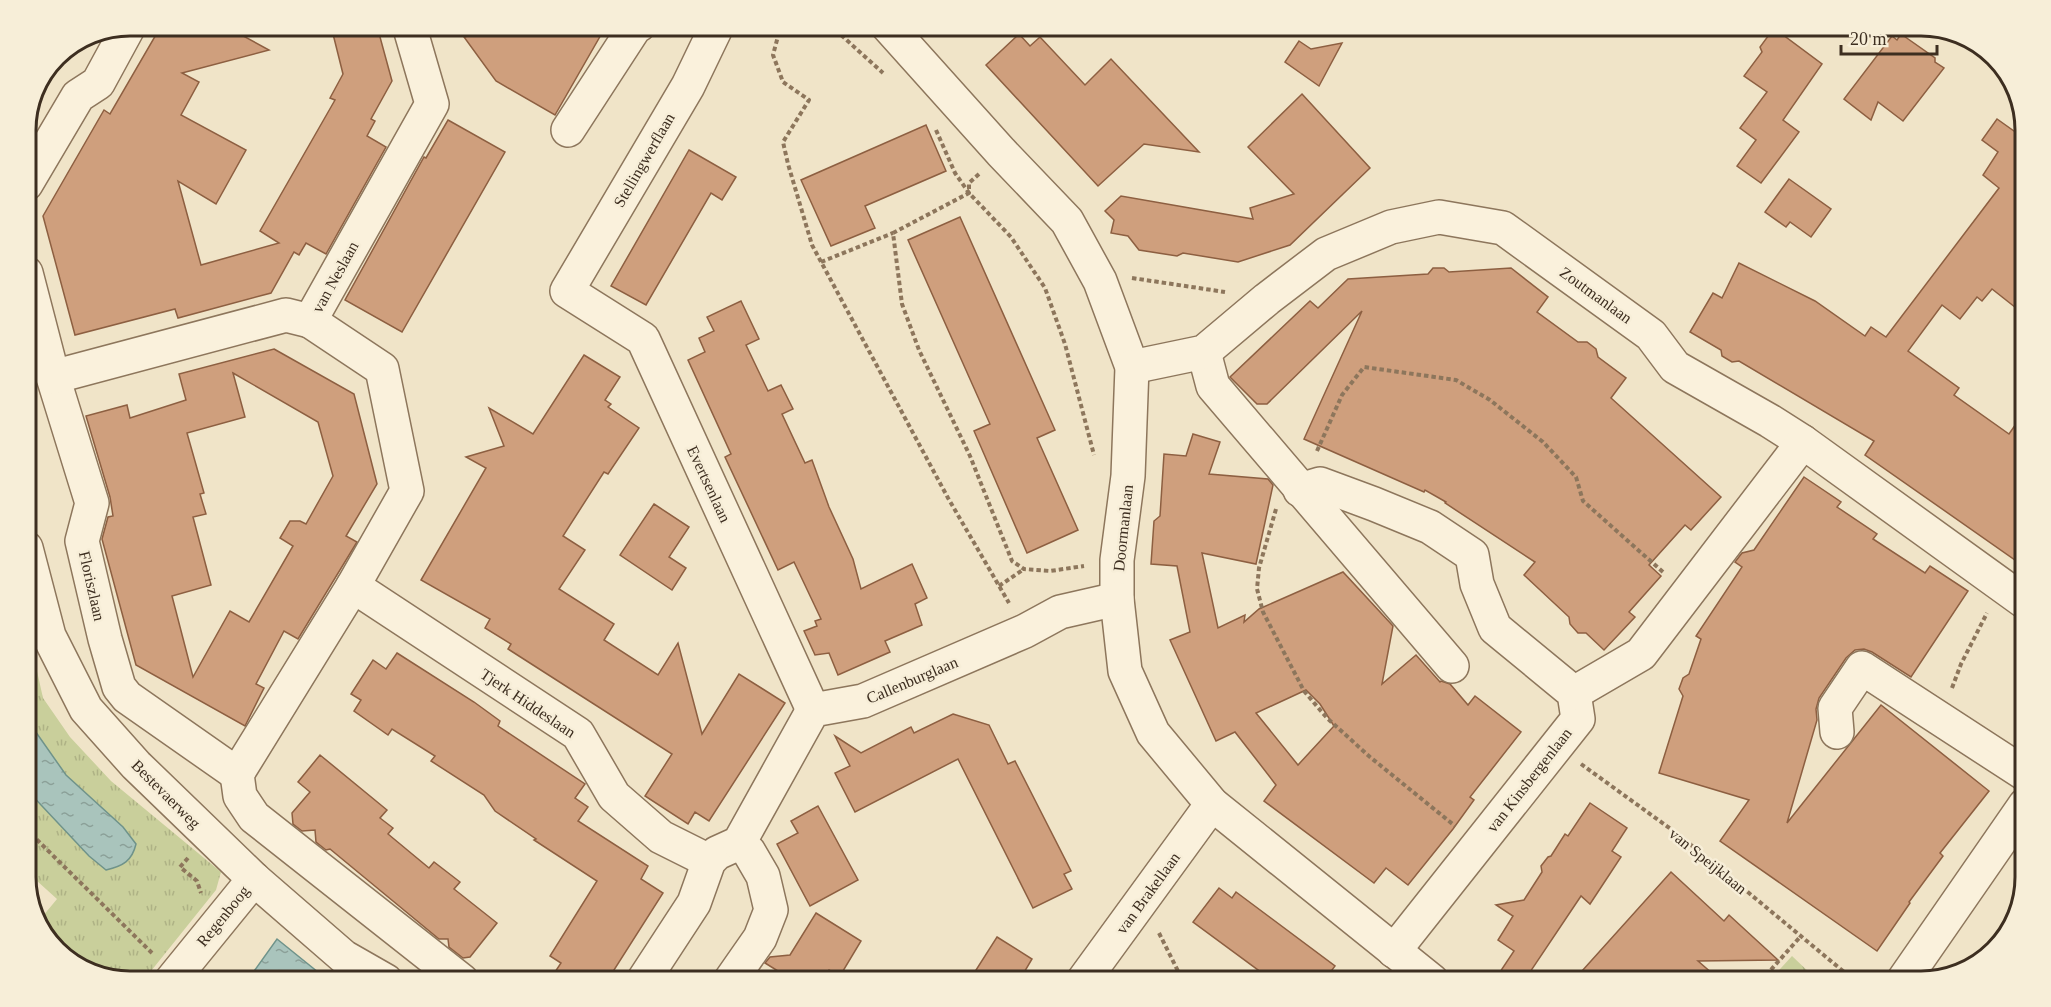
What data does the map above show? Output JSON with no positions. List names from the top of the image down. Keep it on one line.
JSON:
{"streets":{"street":["Stellingwerflaan","van Neslaan","Zoutmanlaan","Evertsenlaan","Doormanlaan","Floriszlaan","Callenburglaan","Tjerk Hiddeslaan","van Kinsbergenlaan","Bestevaerweg","van Brakellaan","Regenboog"],"path":["van Speijklaan"]},"crossings":[["Stellingwerflaan","Evertsenlaan"],["van Neslaan","Floriszlaan"],["Zoutmanlaan","Doormanlaan"],["Evertsenlaan","Callenburglaan"],["Doormanlaan","Callenburglaan"],["Doormanlaan","van Kinsbergenlaan"],["Doormanlaan","van Brakellaan"],["van Kinsbergenlaan","van Speijklaan"],["Bestevaerweg","Regenboog"]],"scale_bar":"20 m"}
